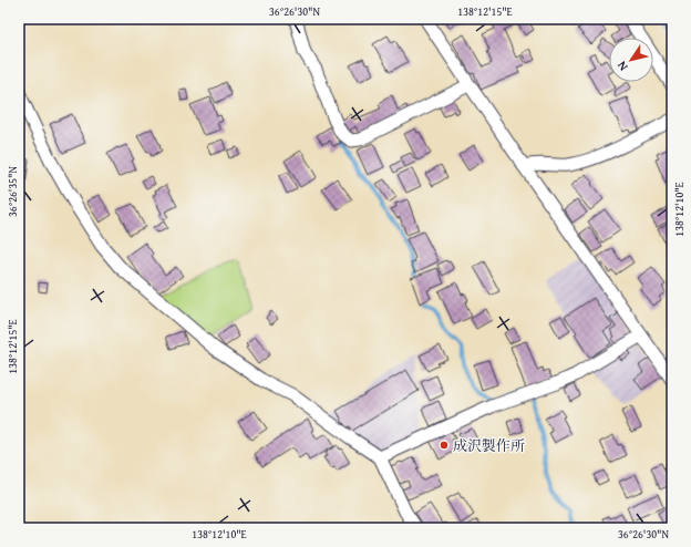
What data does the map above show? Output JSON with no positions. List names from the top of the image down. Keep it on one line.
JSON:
{"places":["成沢製作所"],"north":"bottom left","coordinates":["36°26'30\"N","138°12'15\"E","36°26'35\"N","138°12'10\"E"]}
